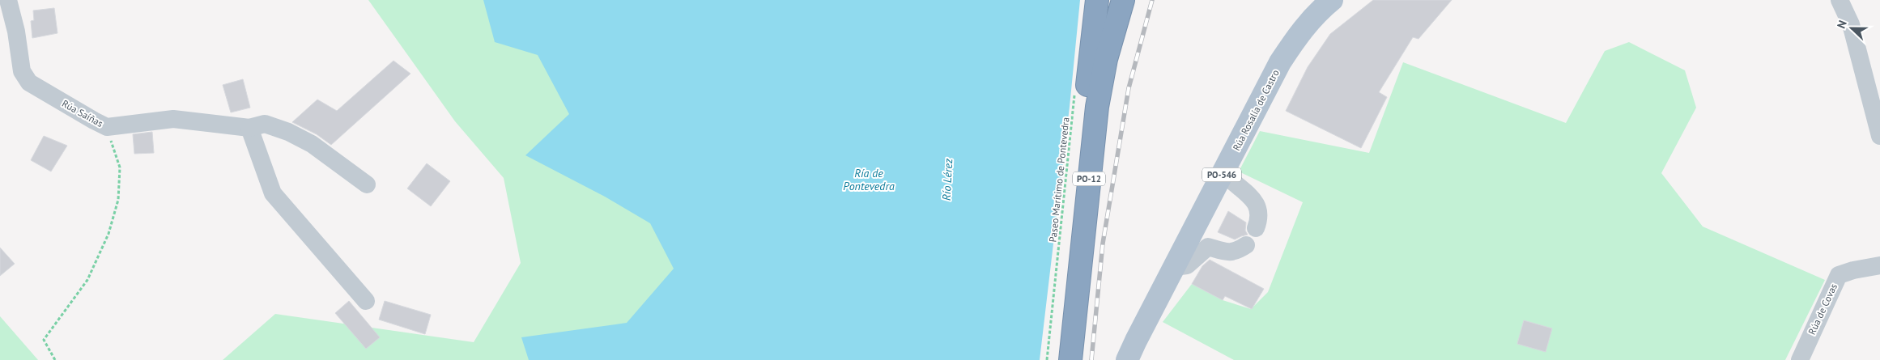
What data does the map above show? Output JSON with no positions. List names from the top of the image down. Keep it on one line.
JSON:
{"streets":{"highway":["PO-12"],"main road":["Rúa Rosalía de Castro","PO-546"],"street":["Rúa Saíñas","Rúa de Covas"],"path":["Paseo Marítimo de Pontevedra"]},"water":["Ría de Pontevedra","Río Lérez"],"north":"left"}
